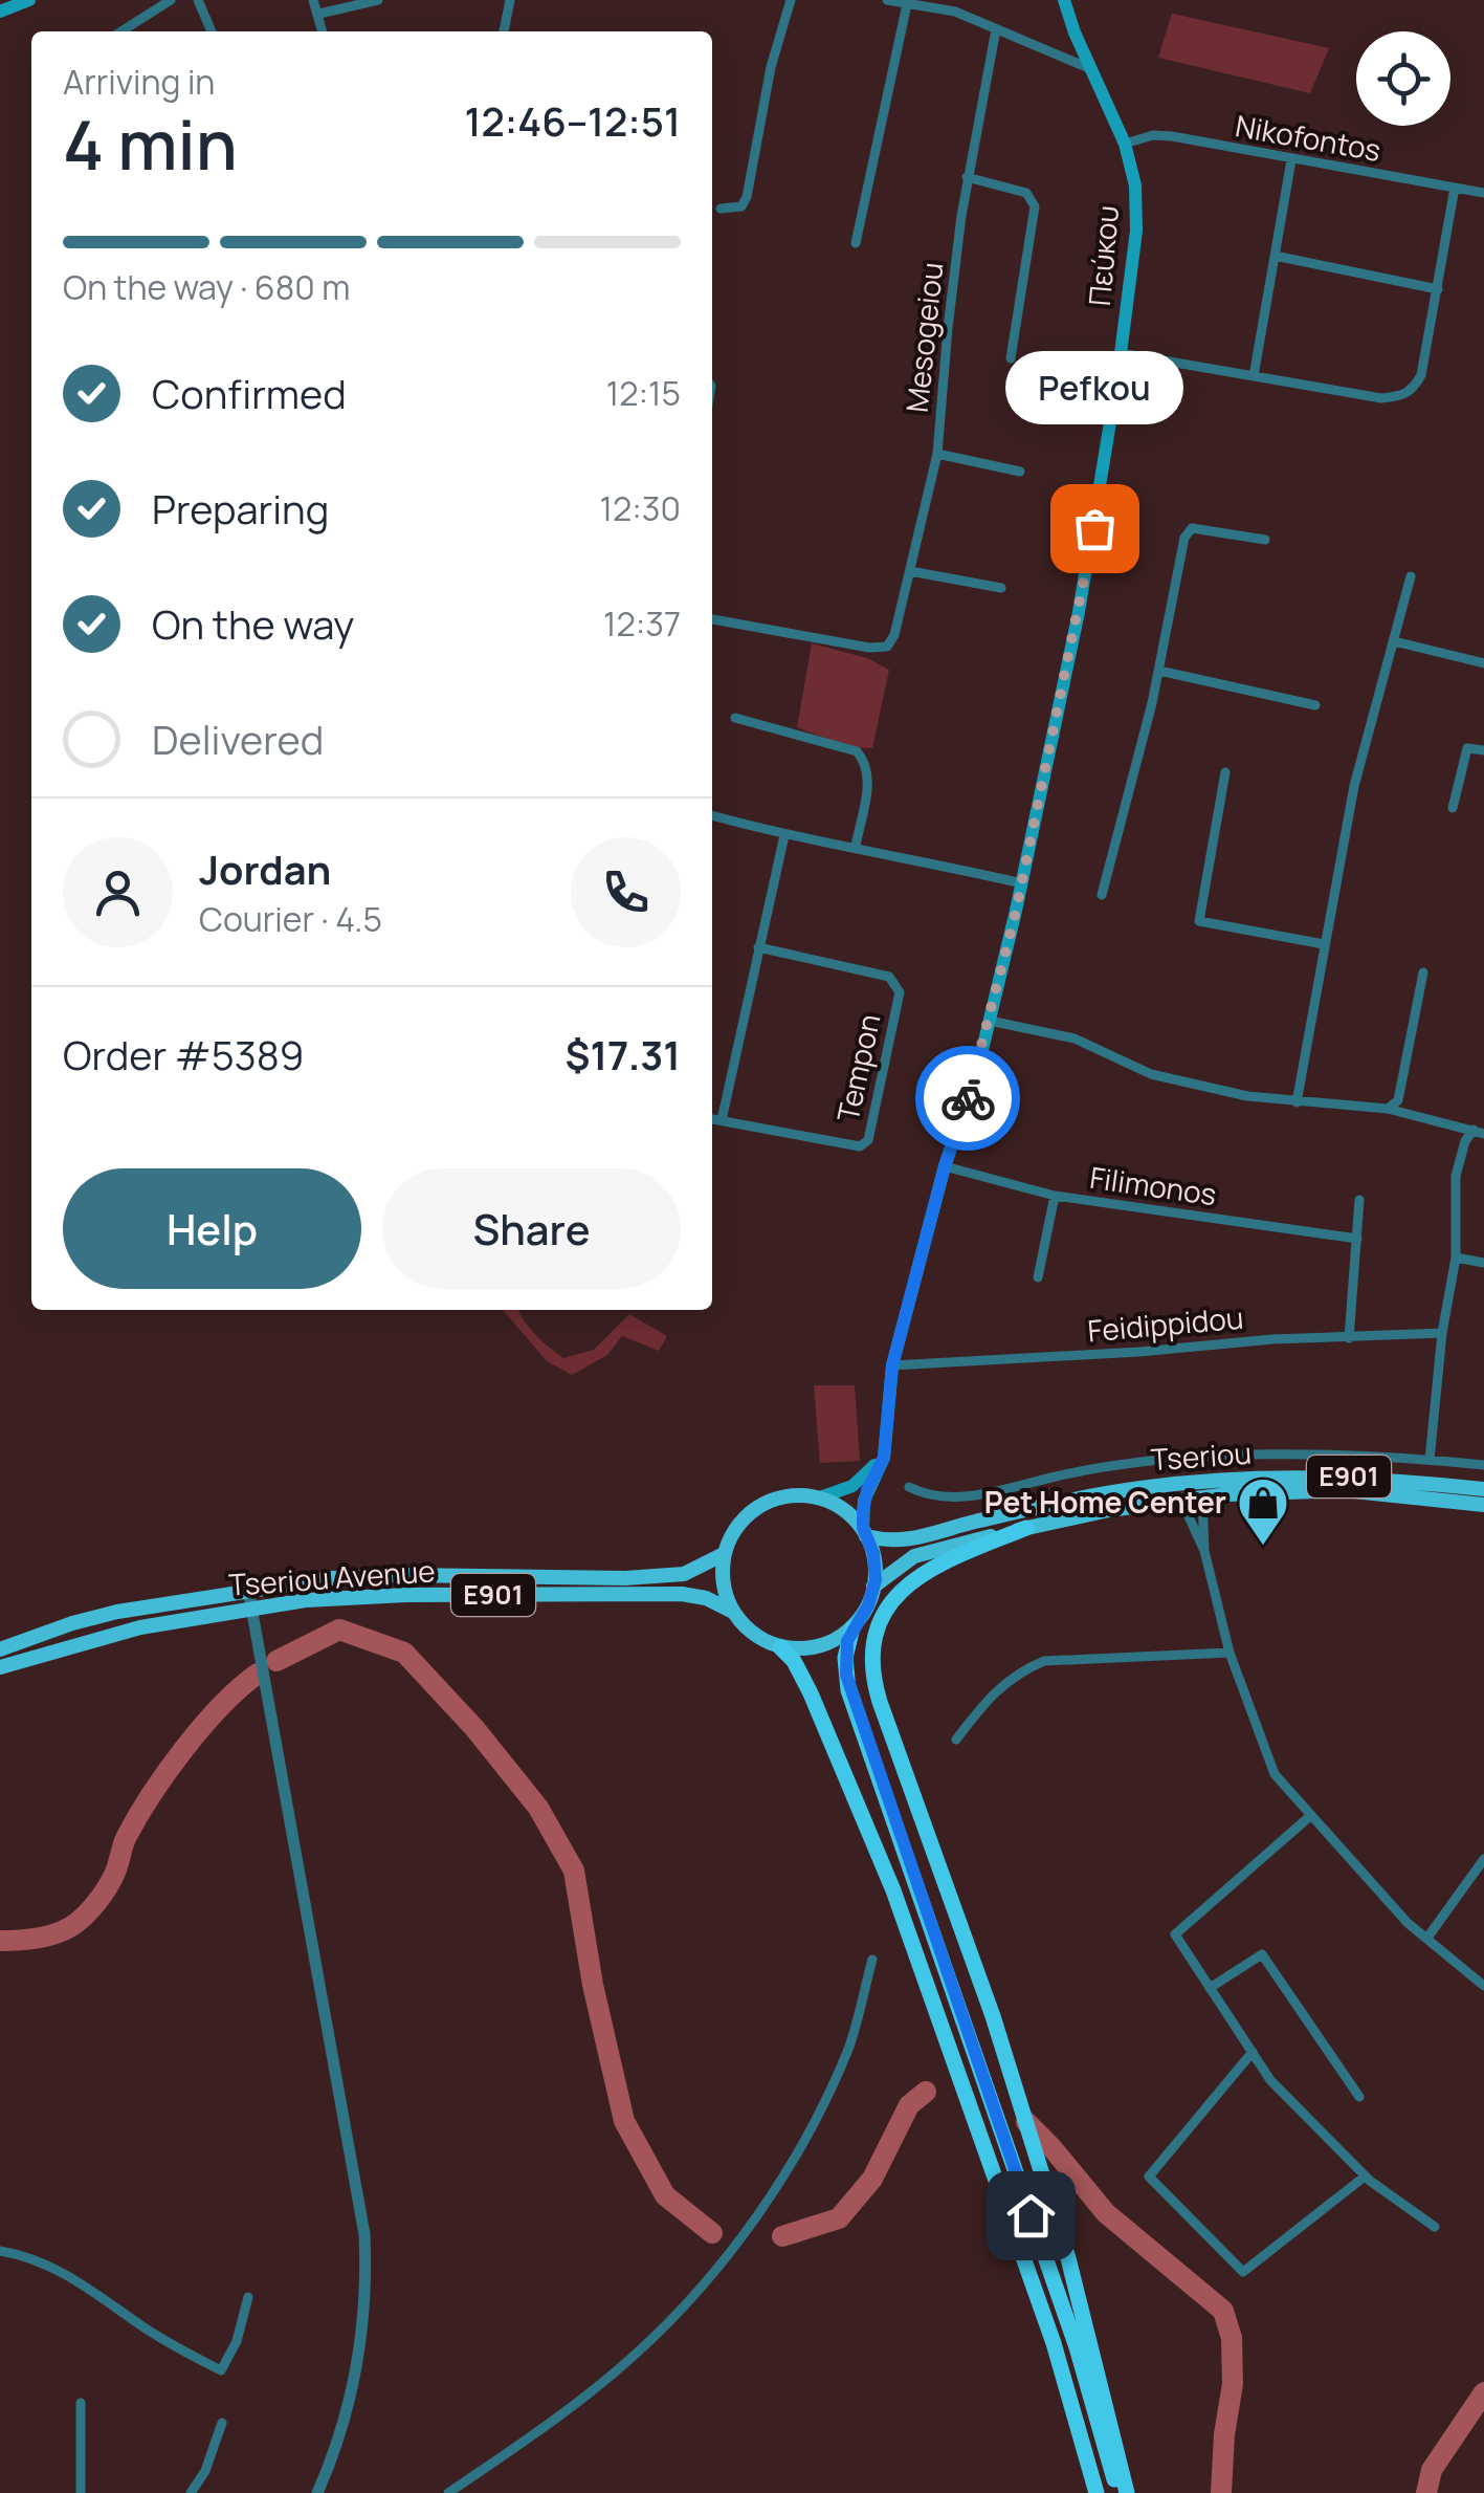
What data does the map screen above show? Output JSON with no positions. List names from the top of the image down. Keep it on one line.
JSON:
{"streets":{"main road":["Πεύκου","Tseriou","E901","Tseriou Avenue"],"street":["Nikofontos","Mesogeiou","Tempon","Filimonos","Feidippidou"]},"crossings":[["Nikofontos","Πεύκου"],["Πεύκου","Filimonos"],["Πεύκου","Feidippidou"],["Πεύκου","Tseriou"],["Πεύκου","Tseriou Avenue"],["Tseriou","Tseriou Avenue"]],"places":{"other":["Pefkou"],"shop":["Pet Home Center"]},"page":{"heading":["4 min","Arriving in","12:46–12:51"],"panel":["Jordan","Courier · 4.5","Order #5389","$17.31"],"bar":"On the way · 680 m","list":[["Confirmed","12:15"],["Preparing","12:30"],["On the way","12:37"],"Delivered"],"bubble":"Pefkou","buttons":["Help","Share"]}}
